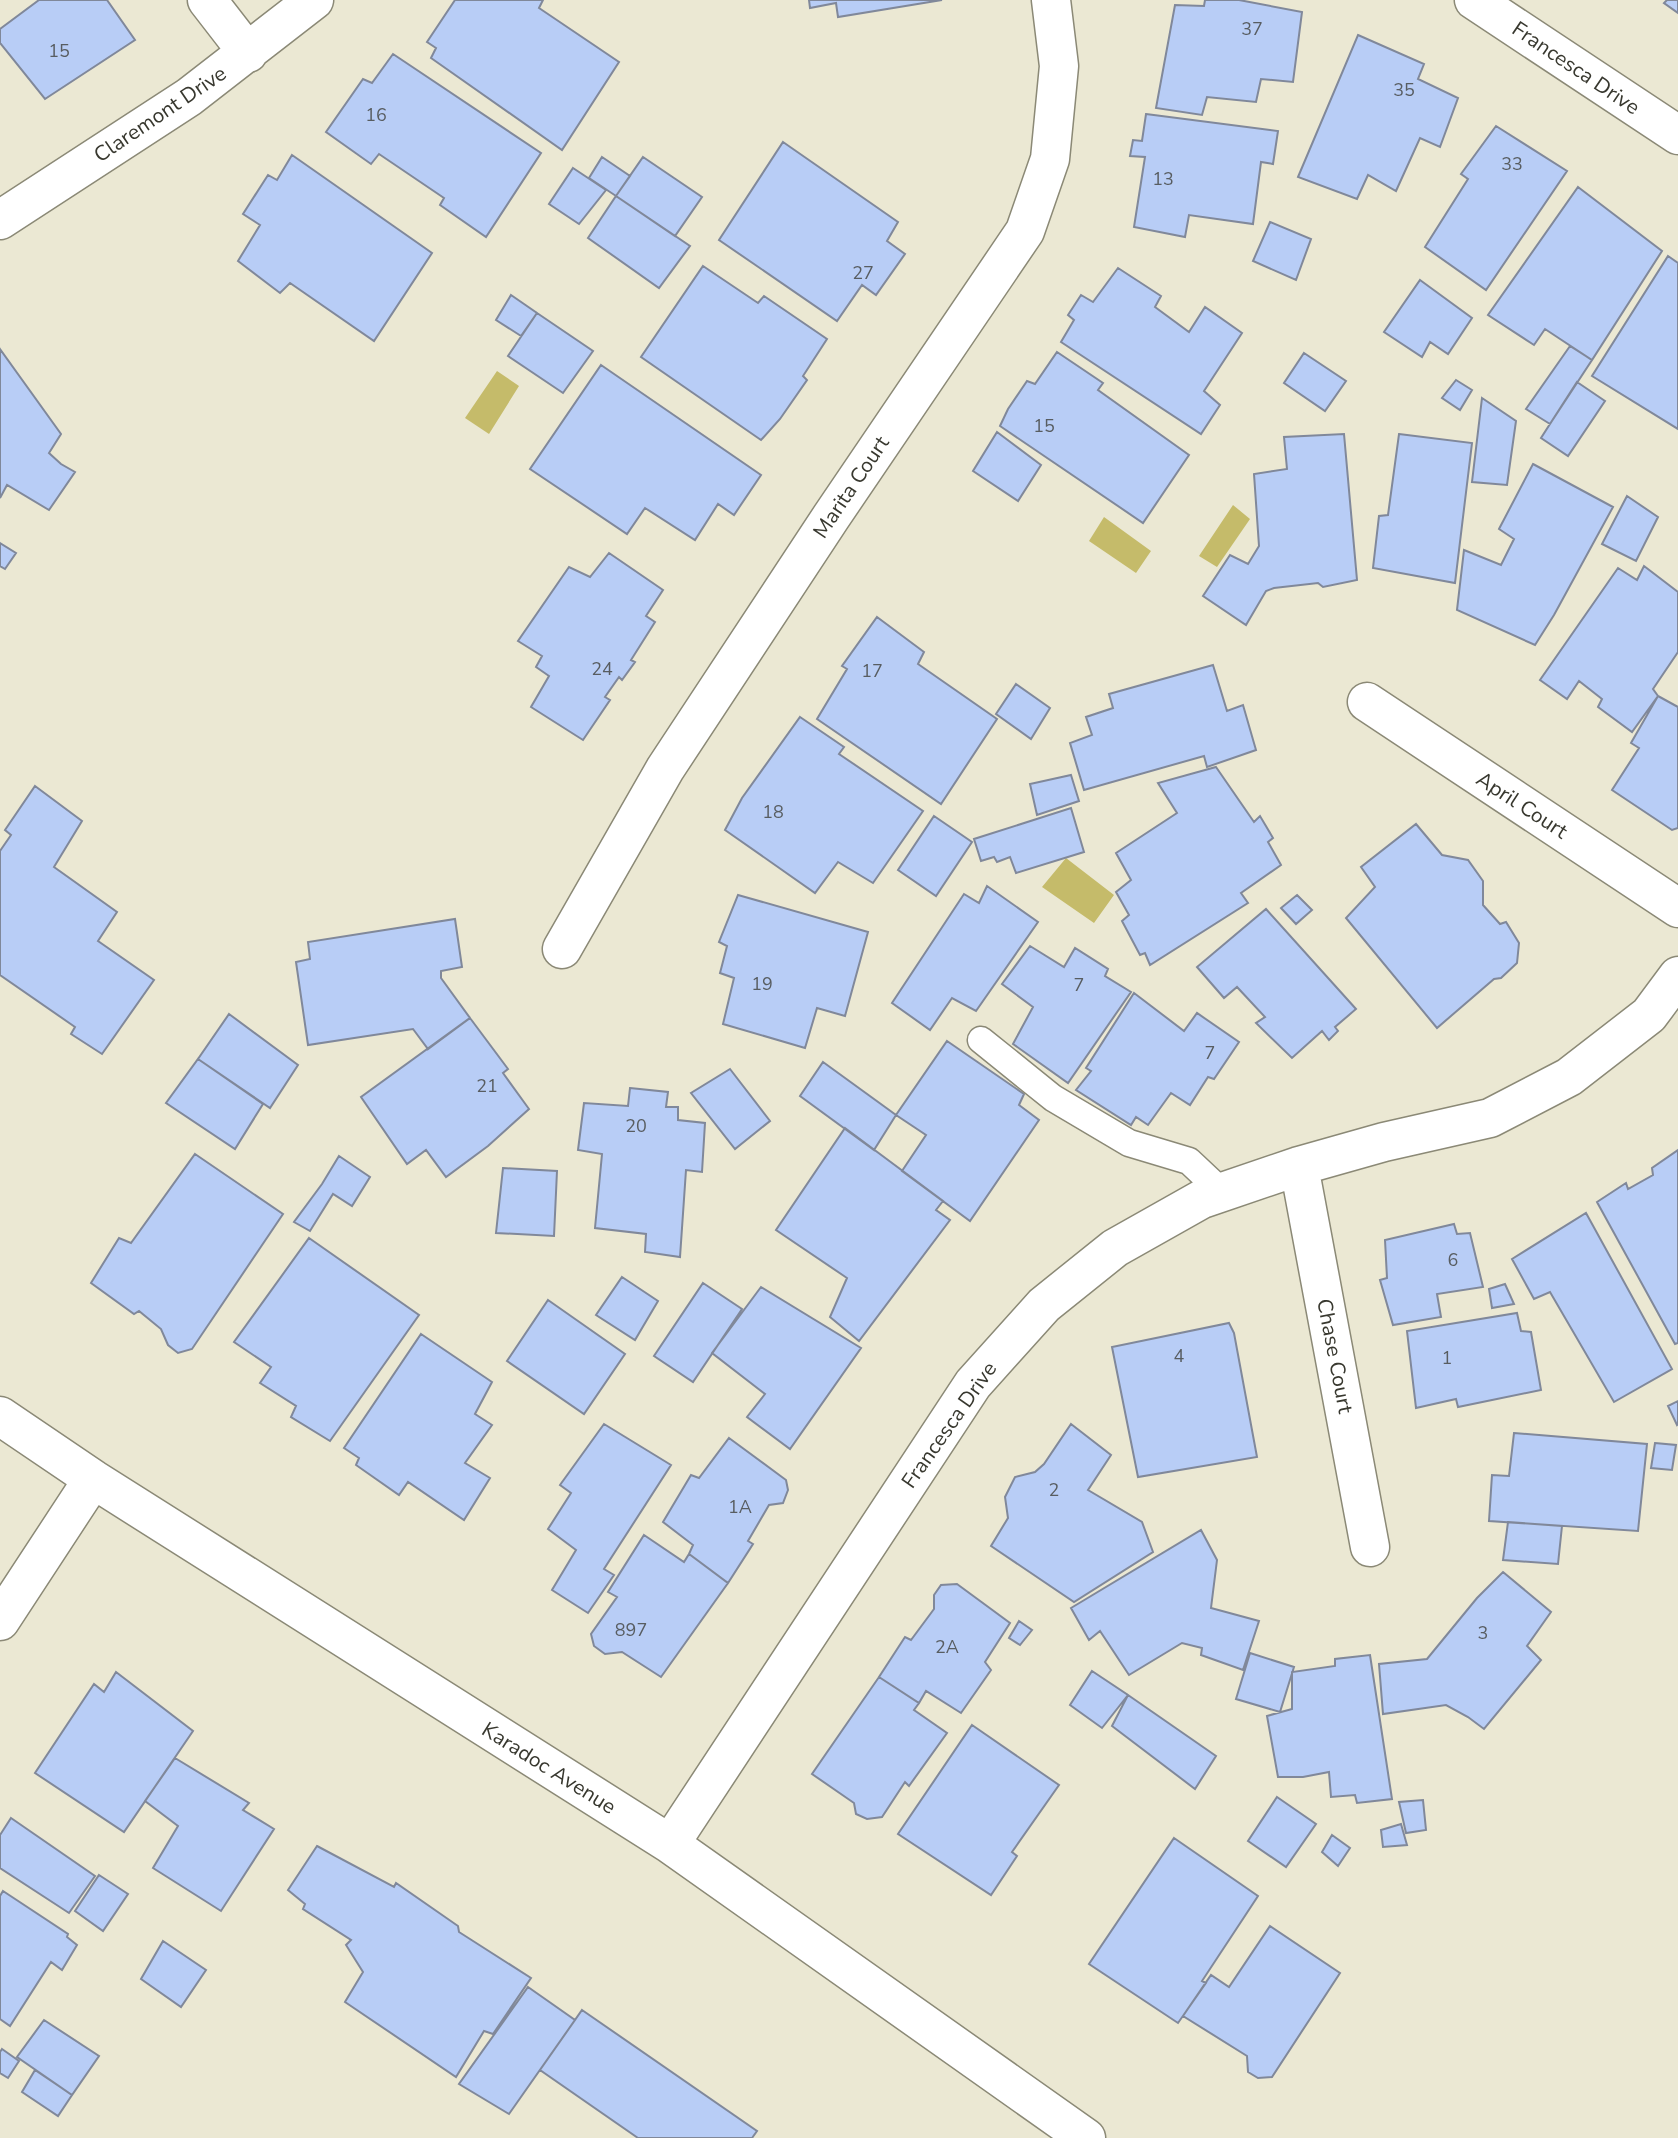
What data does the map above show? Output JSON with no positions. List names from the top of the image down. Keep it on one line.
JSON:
{"streets":{"street":["Francesca Drive","Claremont Drive","Marita Court","April Court","Chase Court","Karadoc Avenue"]},"crossings":[["Francesca Drive","Chase Court"],["Francesca Drive","Karadoc Avenue"]],"house_numbers":["37","15","35","16","33","13","27","15","24","17","18","19","7","7","21","20","6","4","1","2","1A","897","3","2A"]}
